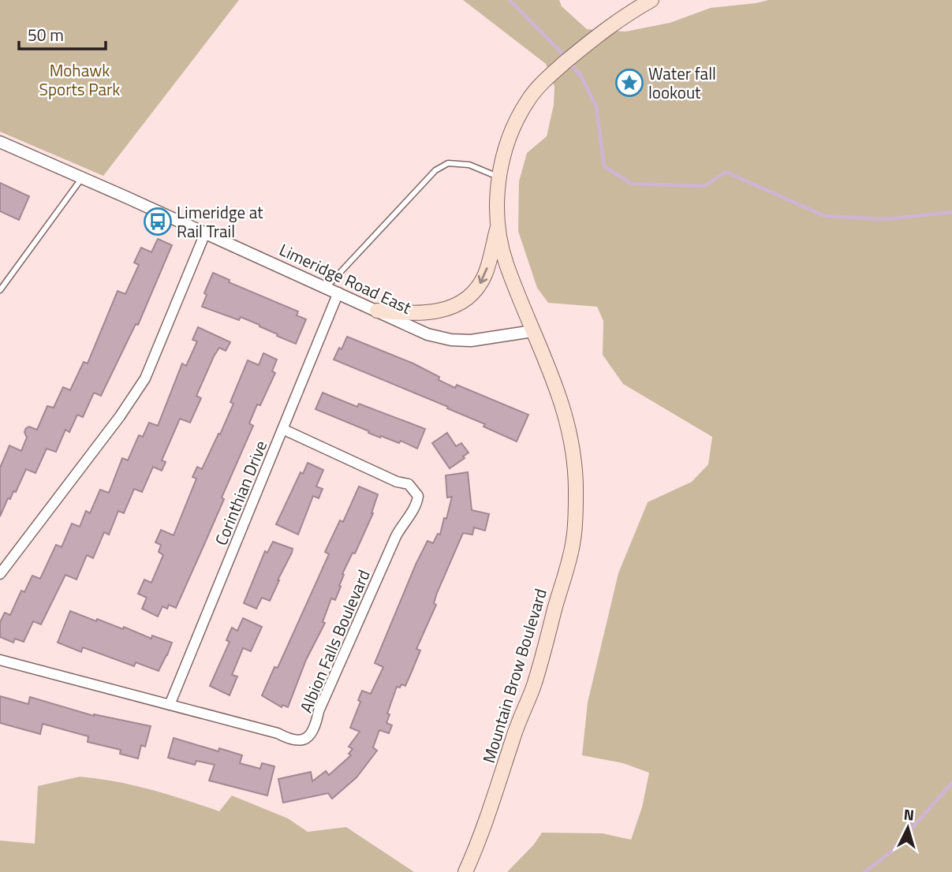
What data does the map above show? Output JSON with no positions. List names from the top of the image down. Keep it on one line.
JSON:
{"streets":{"main road":["Mountain Brow Boulevard"],"street":["Limeridge Road East","Corinthian Drive","Albion Falls Boulevard"]},"crossings":[["Limeridge Road East","Corinthian Drive"],["Limeridge Road East","Mountain Brow Boulevard"],["Corinthian Drive","Albion Falls Boulevard"]],"parks":["Mohawk Sports Park"],"places":{"place":["Water fall lookout"],"bus stop":["Limeridge at Rail Trail"]},"scale_bar":"50 m","north":"top"}
